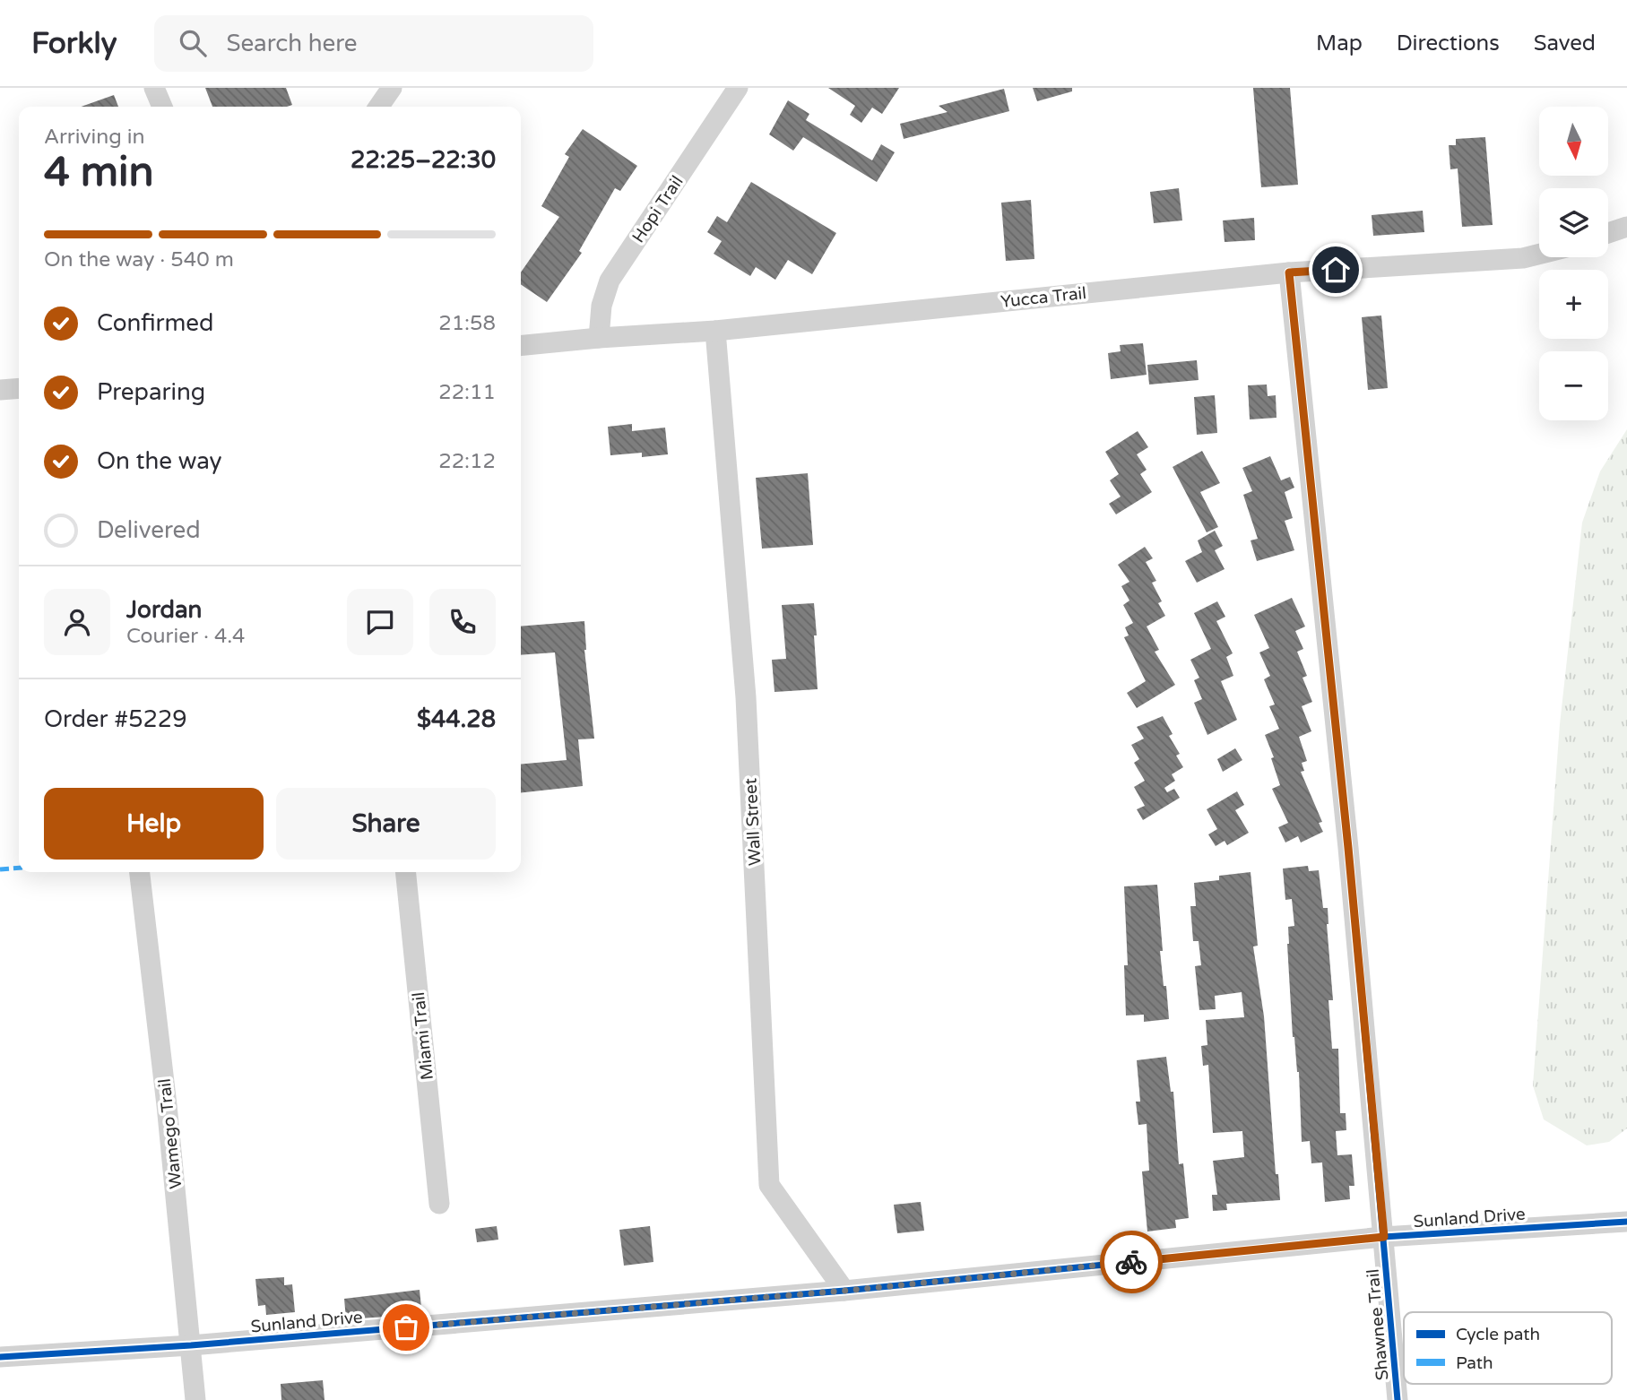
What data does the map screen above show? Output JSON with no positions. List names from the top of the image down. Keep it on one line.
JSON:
{"streets":{"street":["Hopi Trail","Yucca Trail","Wall Street","Miami Trail","Wamego Trail","Sunland Drive","Shawnee Trail"]},"crossings":[["Hopi Trail","Yucca Trail"],["Yucca Trail","Wall Street"],["Yucca Trail","Shawnee Trail"],["Wall Street","Sunland Drive"],["Wamego Trail","Sunland Drive"],["Sunland Drive","Shawnee Trail"]],"legend":["Cycle path","Path"],"north":"bottom","page":{"header":"Forkly","search":"Search here","nav":["Map","Directions","Saved"],"map_buttons":["+","−"],"heading":["4 min","Arriving in","22:25–22:30"],"panel":["Jordan","Courier · 4.4","Order #5229","$44.28"],"bar":"On the way · 540 m","list":[["Confirmed","21:58"],["Preparing","22:11"],["On the way","22:12"],"Delivered"],"buttons":["Help","Share"]}}
